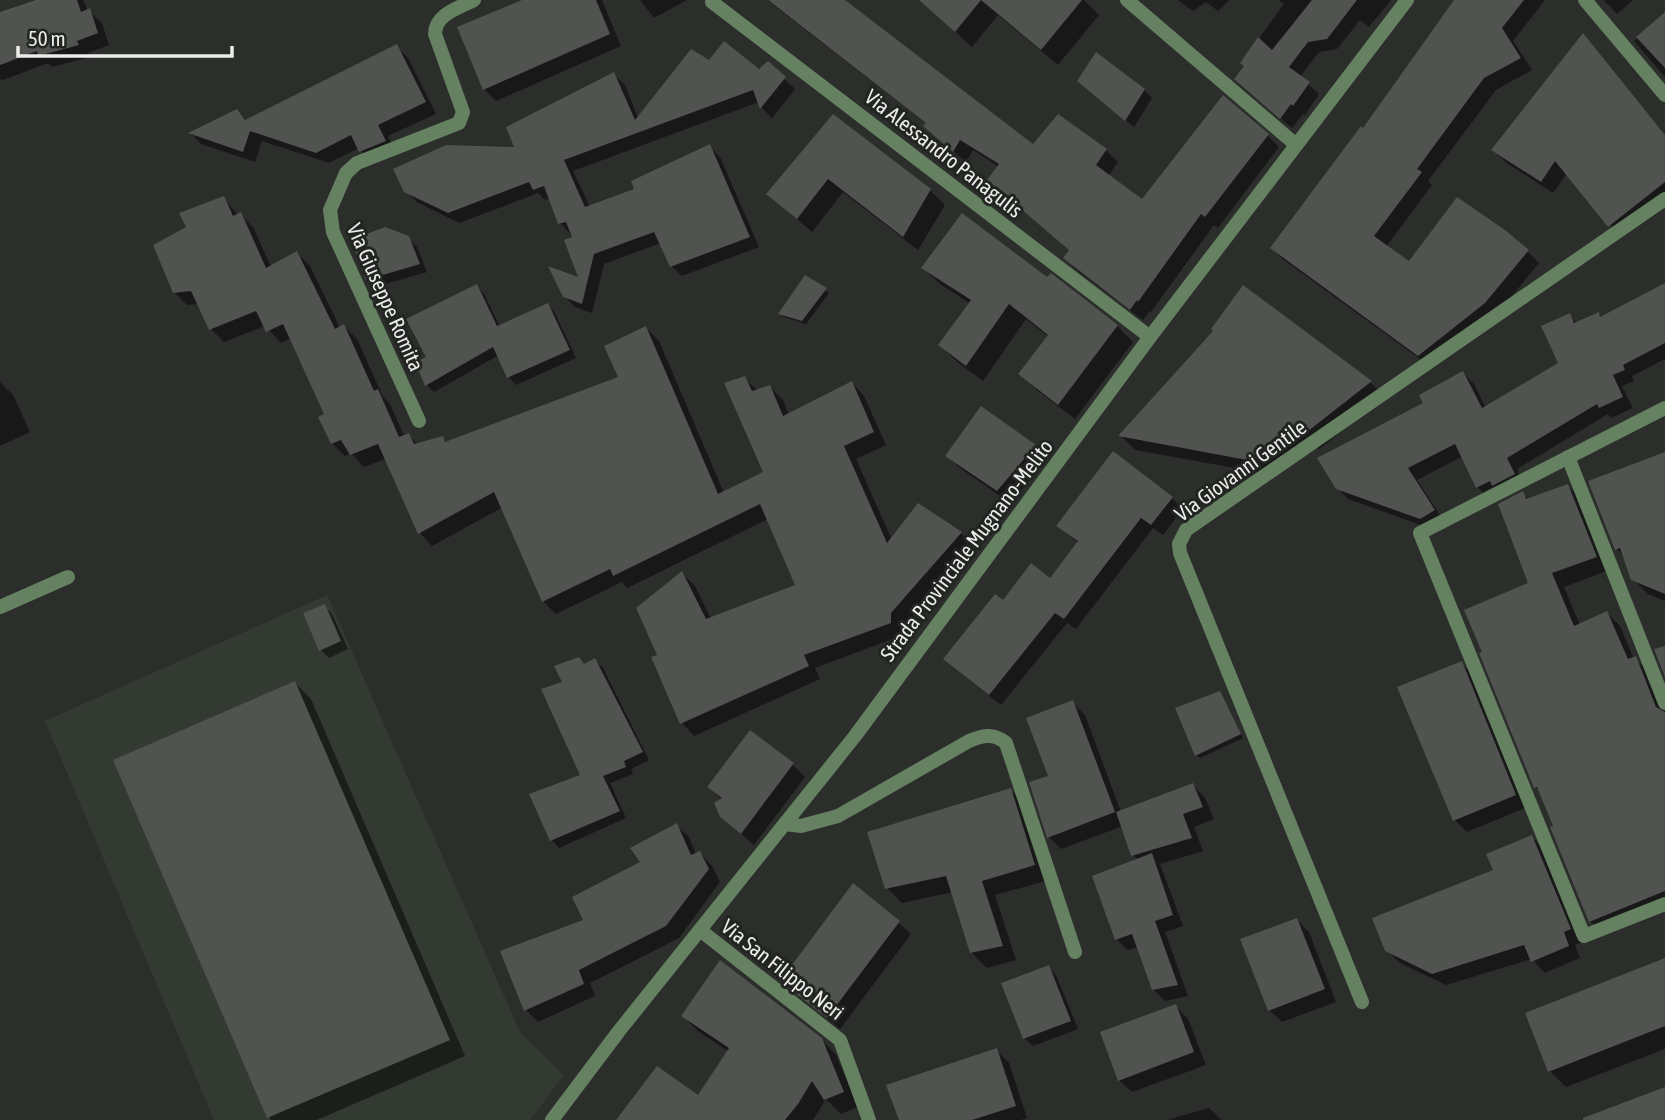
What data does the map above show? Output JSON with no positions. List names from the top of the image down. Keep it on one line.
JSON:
{"streets":{"street":["Via Alessandro Panagulis","Via Giuseppe Romita","Via Giovanni Gentile","Strada Provinciale Mugnano-Melito","Via San Filippo Neri"]},"crossings":[["Via Alessandro Panagulis","Strada Provinciale Mugnano-Melito"],["Strada Provinciale Mugnano-Melito","Via San Filippo Neri"]],"scale_bar":"50 m"}
